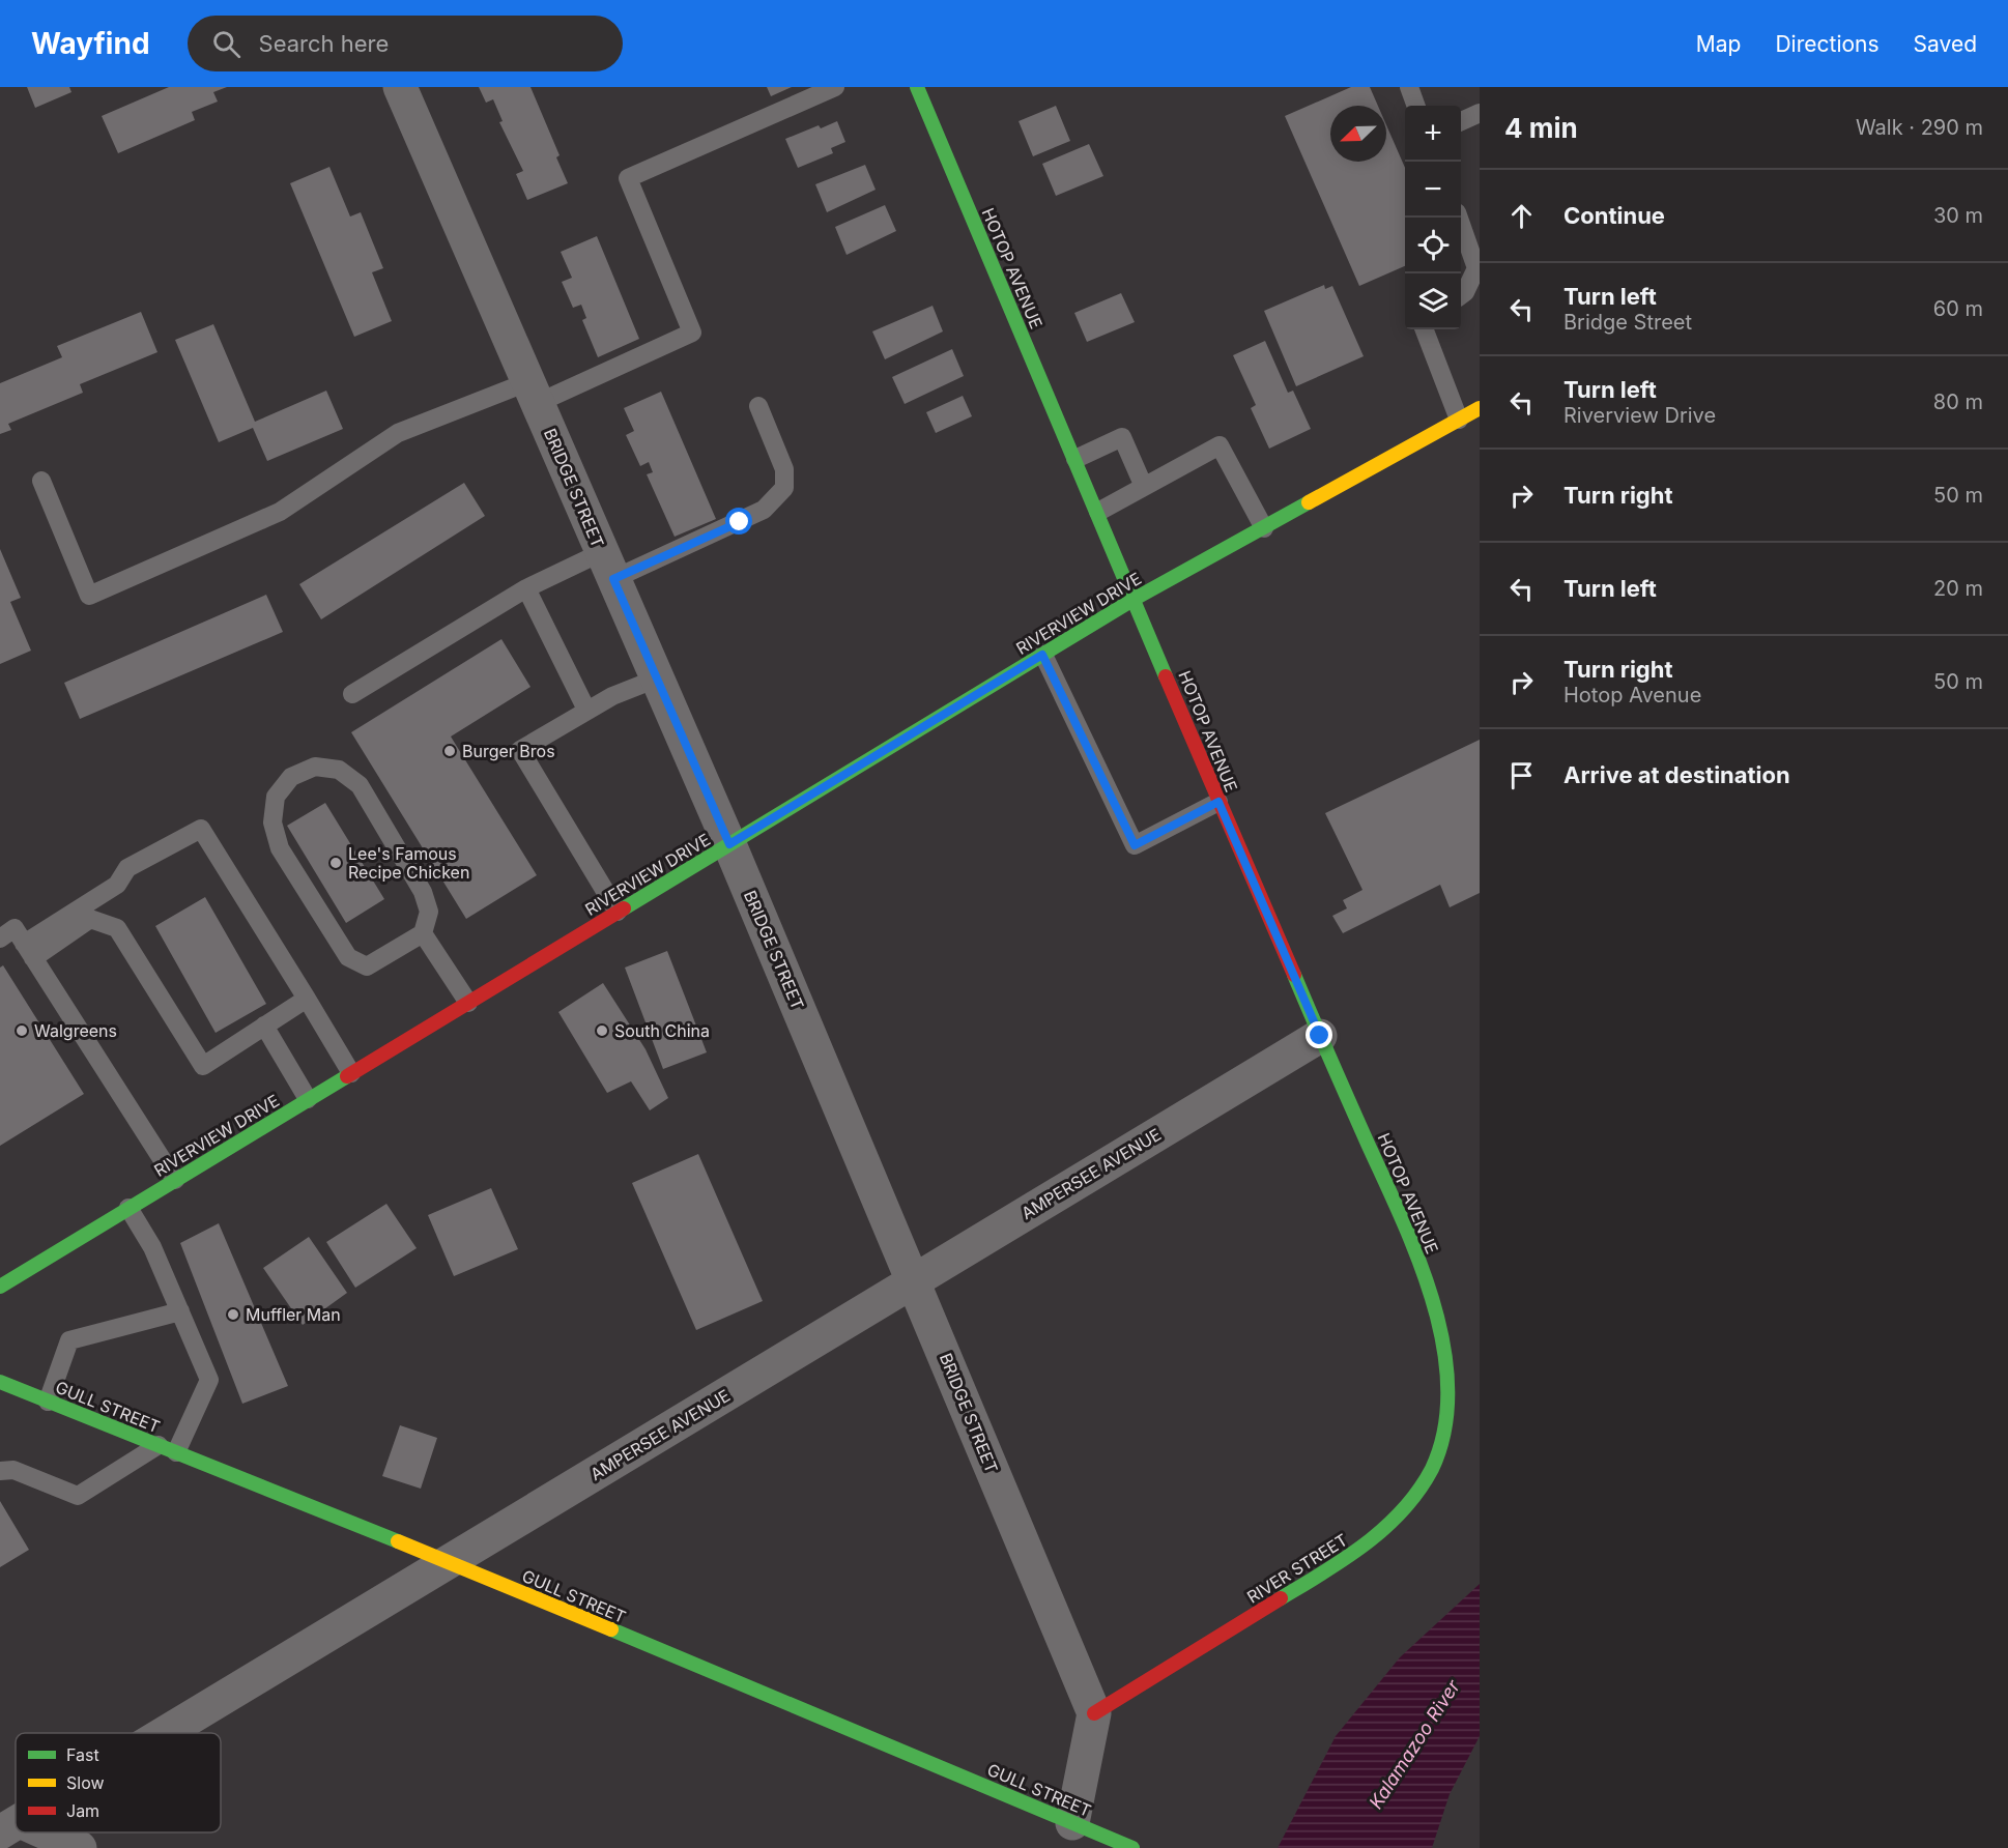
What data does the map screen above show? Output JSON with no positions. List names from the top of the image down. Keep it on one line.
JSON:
{"streets":{"street":["HOTOP AVENUE","BRIDGE STREET","RIVERVIEW DRIVE","AMPERSEE AVENUE","GULL STREET","RIVER STREET"]},"crossings":[["HOTOP AVENUE","RIVERVIEW DRIVE"],["HOTOP AVENUE","AMPERSEE AVENUE"],["HOTOP AVENUE","RIVER STREET"],["BRIDGE STREET","RIVERVIEW DRIVE"],["BRIDGE STREET","AMPERSEE AVENUE"],["BRIDGE STREET","RIVER STREET"],["AMPERSEE AVENUE","GULL STREET"]],"water":["Kalamazoo River"],"places":["Burger Bros","Lee's Famous Recipe Chicken","Walgreens","South China","Muffler Man"],"legend":["Fast","Slow","Jam"],"north":"bottom left","page":{"header":"Wayfind","search":"Search here","nav":["Map","Directions","Saved"],"heading":["4 min","Walk · 290 m"],"map_buttons":["+","−"],"list":[["Continue","30 m"],["Turn left","Bridge Street","60 m"],["Turn left","Riverview Drive","80 m"],["Turn right","50 m"],["Turn left","20 m"],["Turn right","Hotop Avenue","50 m"],"Arrive at destination"]}}
